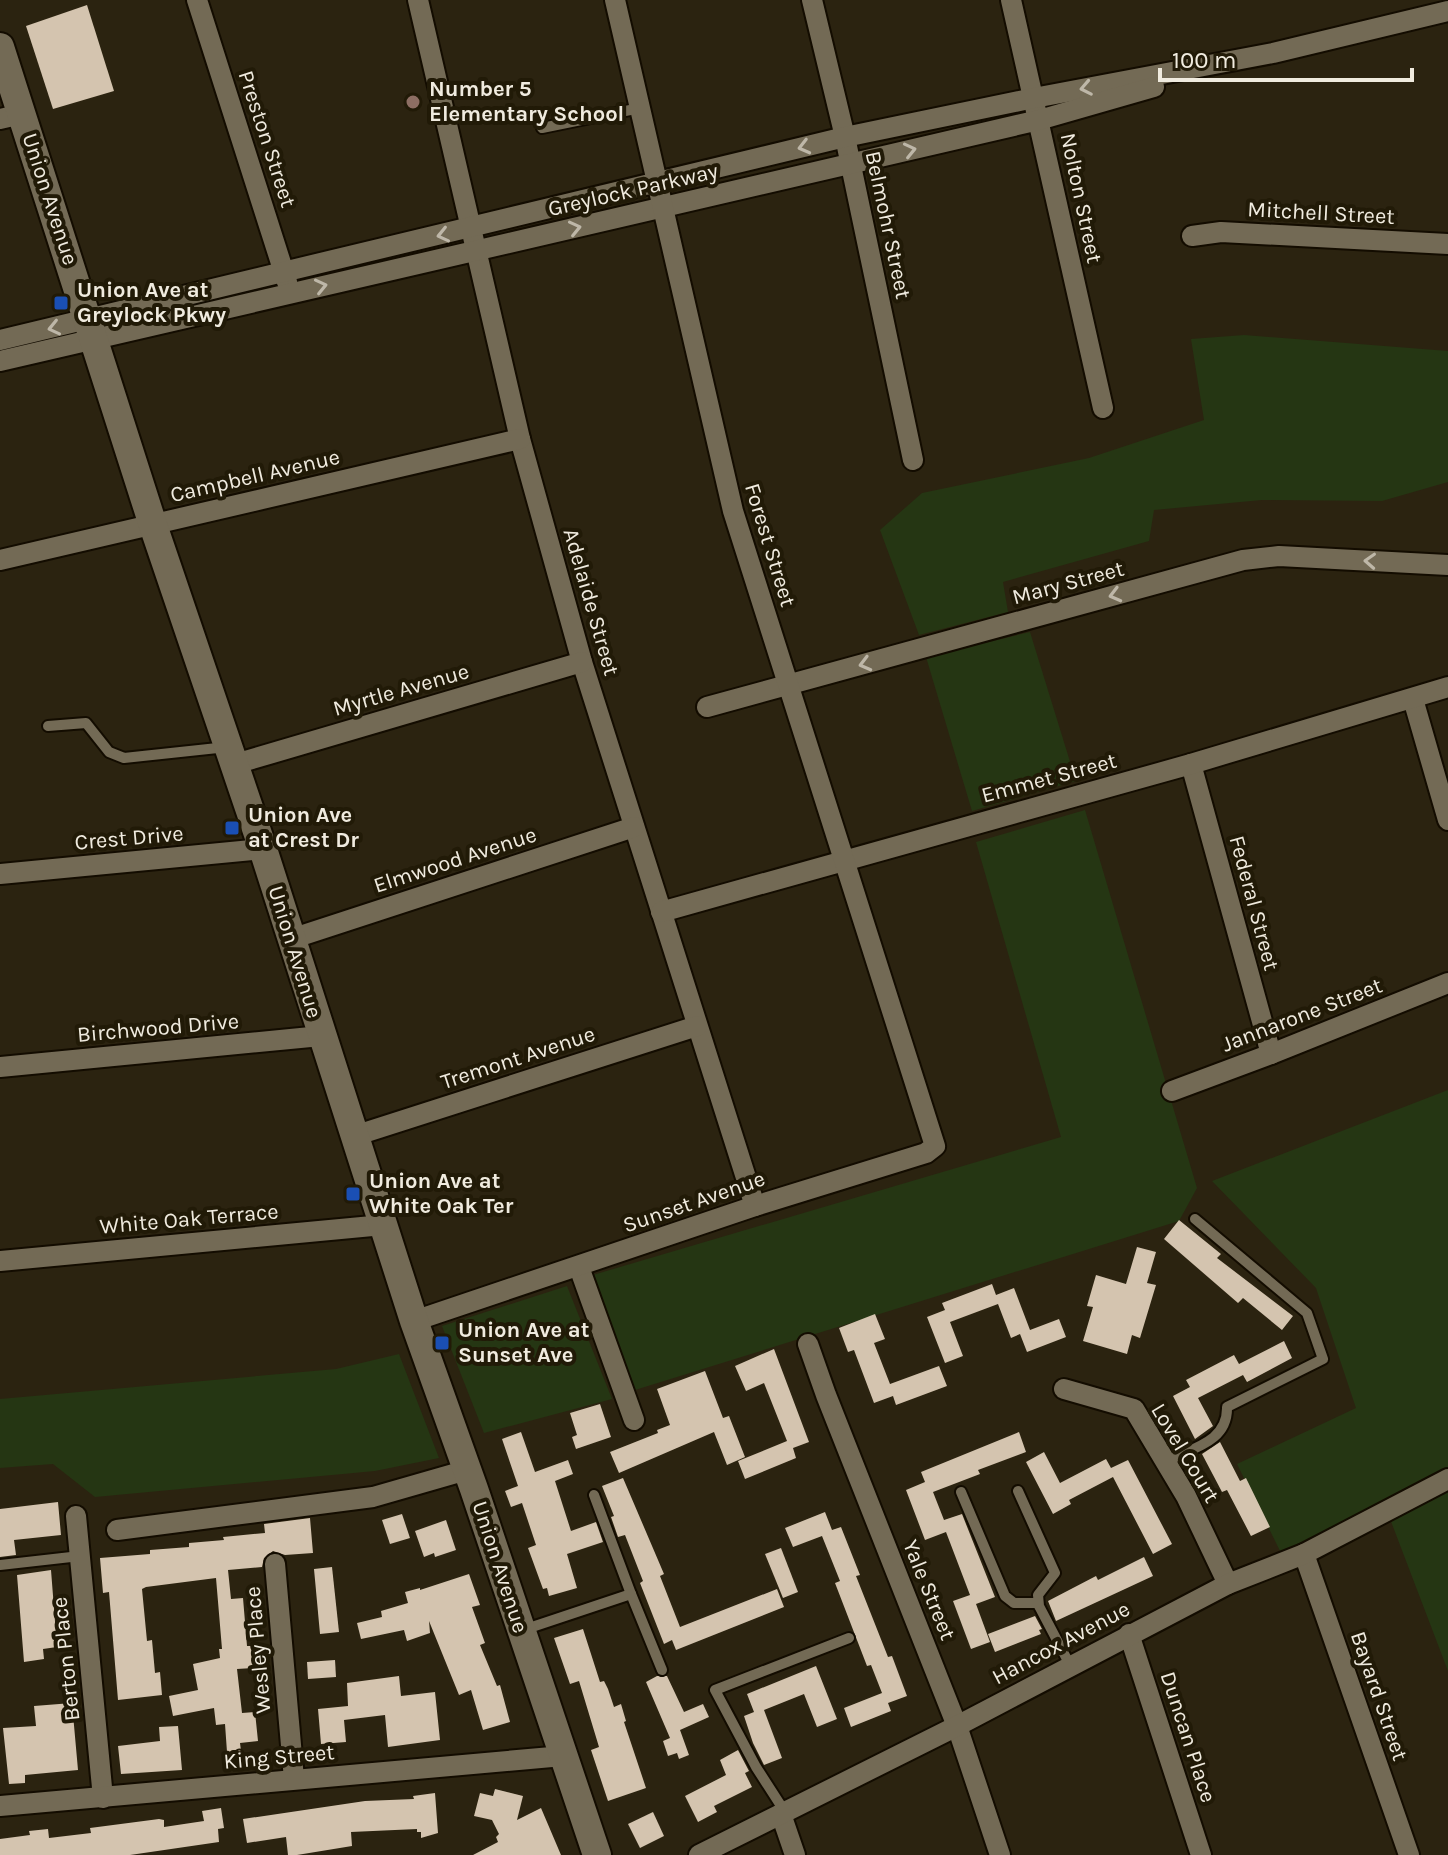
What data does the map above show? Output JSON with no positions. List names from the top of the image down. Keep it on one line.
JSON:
{"streets":{"street":["Preston Street","Greylock Parkway","Nolton Street","Union Avenue","Mitchell Street","Belmohr Street","Campbell Avenue","Forest Street","Mary Street","Adelaide Street","Myrtle Avenue","Emmet Street","Crest Drive","Elmwood Avenue","Federal Street","Jannarone Street","Birchwood Drive","Tremont Avenue","Sunset Avenue","White Oak Terrace","Lovel Court","Yale Street","Hancox Avenue","Wesley Place","Berton Place","Bayard Street","Duncan Place","King Street"]},"crossings":[["Preston Street","Greylock Parkway"],["Greylock Parkway","Nolton Street"],["Greylock Parkway","Union Avenue"],["Greylock Parkway","Belmohr Street"],["Greylock Parkway","Forest Street"],["Greylock Parkway","Adelaide Street"],["Union Avenue","Campbell Avenue"],["Union Avenue","Myrtle Avenue"],["Union Avenue","Crest Drive"],["Union Avenue","Elmwood Avenue"],["Union Avenue","Birchwood Drive"],["Union Avenue","Tremont Avenue"],["Union Avenue","Sunset Avenue"],["Union Avenue","White Oak Terrace"],["Union Avenue","King Street"],["Campbell Avenue","Adelaide Street"],["Forest Street","Mary Street"],["Forest Street","Emmet Street"],["Forest Street","Sunset Avenue"],["Adelaide Street","Myrtle Avenue"],["Adelaide Street","Emmet Street"],["Adelaide Street","Elmwood Avenue"],["Adelaide Street","Tremont Avenue"],["Adelaide Street","Sunset Avenue"],["Emmet Street","Federal Street"],["Federal Street","Jannarone Street"],["Lovel Court","Hancox Avenue"],["Yale Street","Hancox Avenue"],["Hancox Avenue","Bayard Street"],["Hancox Avenue","Duncan Place"],["Wesley Place","King Street"],["Berton Place","King Street"]],"one_way":["Mary Street"],"places":{"other":["Number 5 Elementary School"],"transit":["Union Ave at Greylock Pkwy","Union Ave at Crest Dr","Union Ave at White Oak Ter","Union Ave at Sunset Ave"]},"scale_bar":"100 m"}
